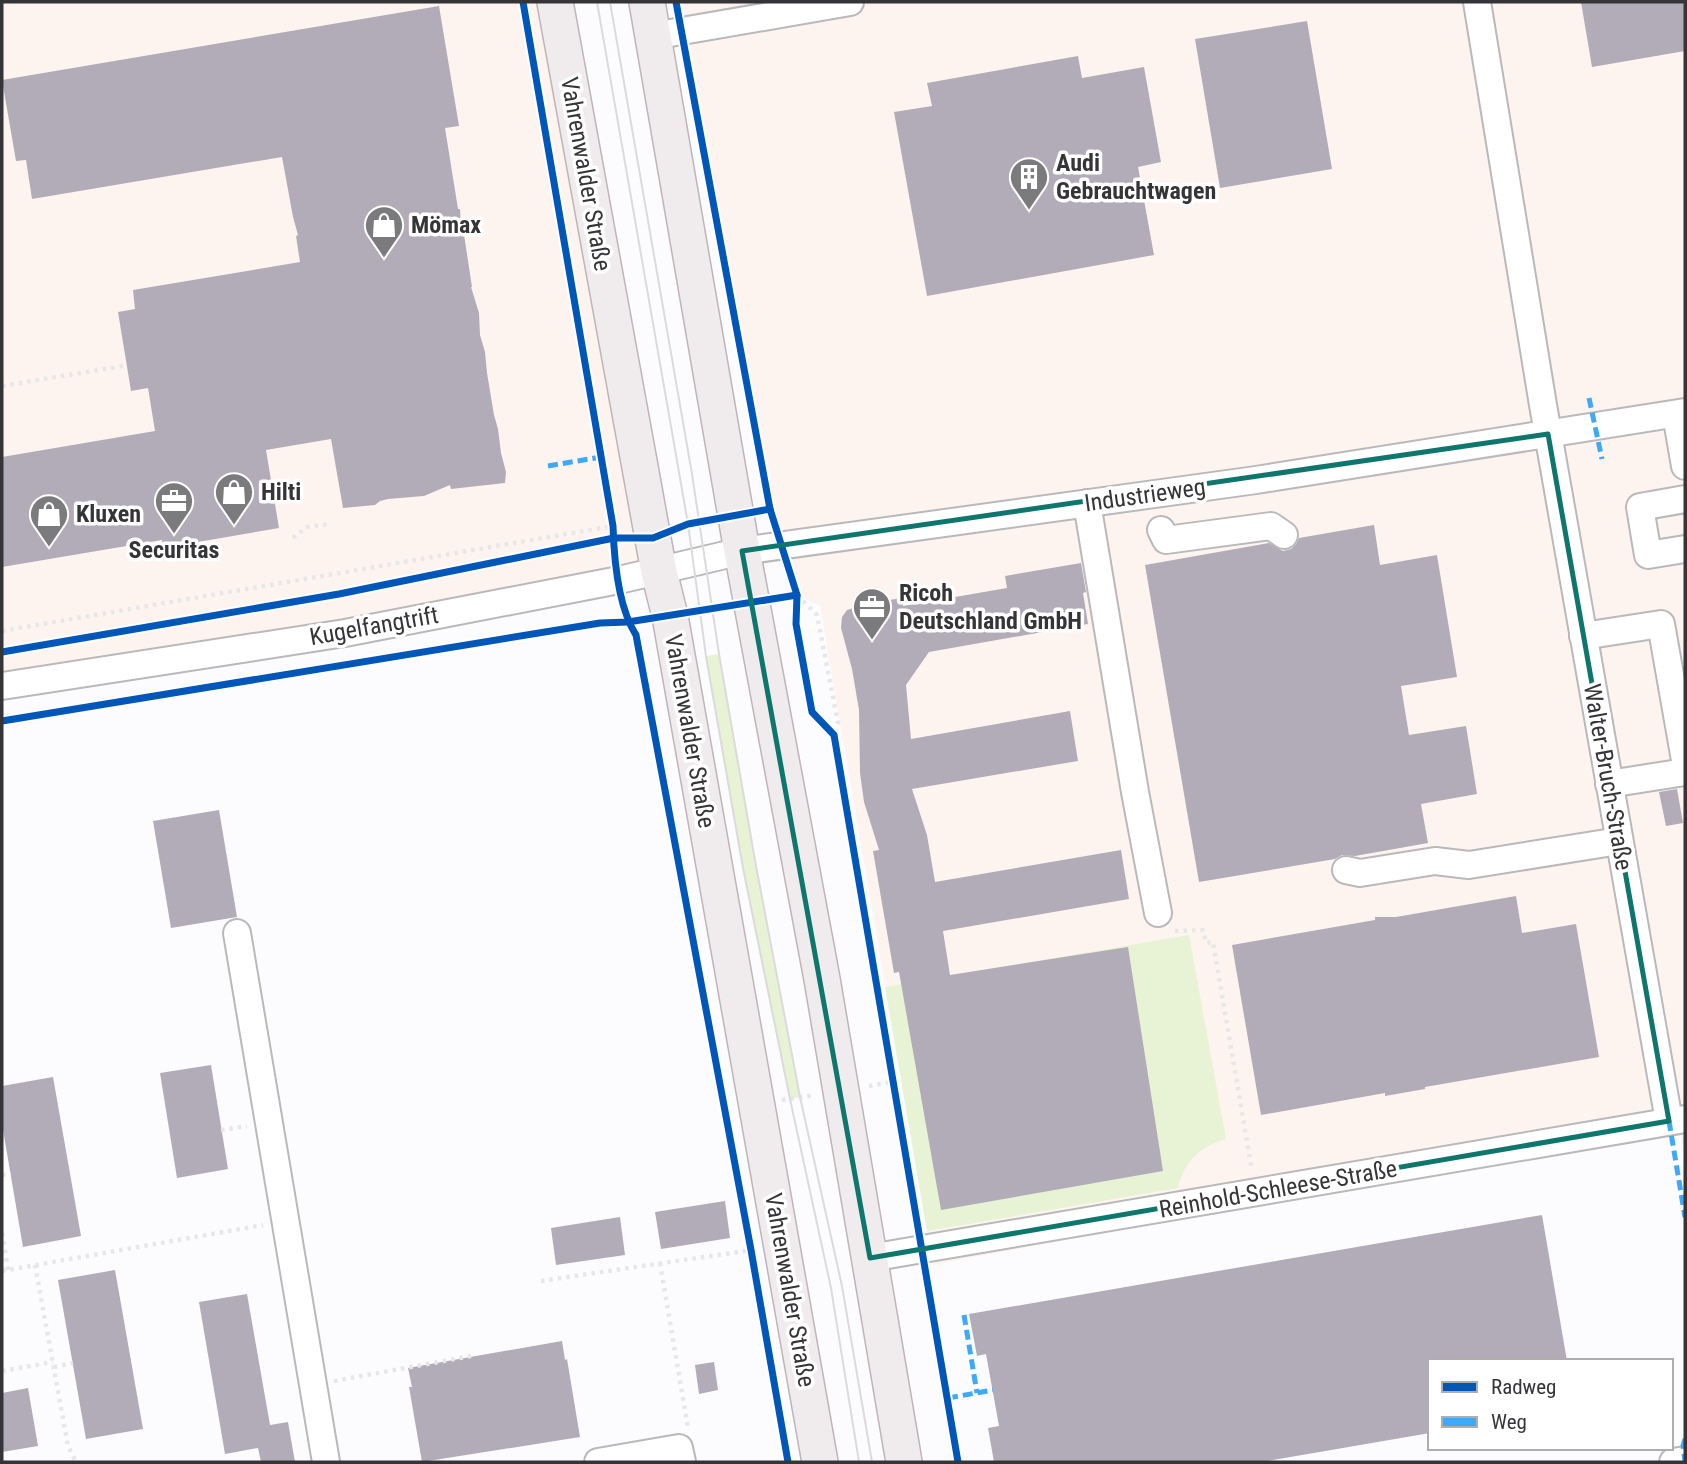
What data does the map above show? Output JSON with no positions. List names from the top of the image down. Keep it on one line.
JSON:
{"streets":{"main road":["Vahrenwalder Straße"],"street":["Industrieweg","Kugelfangtrift","Walter-Bruch-Straße","Reinhold-Schleese-Straße"]},"crossings":[["Vahrenwalder Straße","Kugelfangtrift"],["Industrieweg","Kugelfangtrift"],["Industrieweg","Walter-Bruch-Straße"],["Walter-Bruch-Straße","Reinhold-Schleese-Straße"]],"places":{"building":["Audi Gebrauchtwagen"],"shop":["Mömax","Hilti","Kluxen"],"office":["Securitas","Ricoh Deutschland GmbH"]},"legend":["Radweg","Weg"]}
